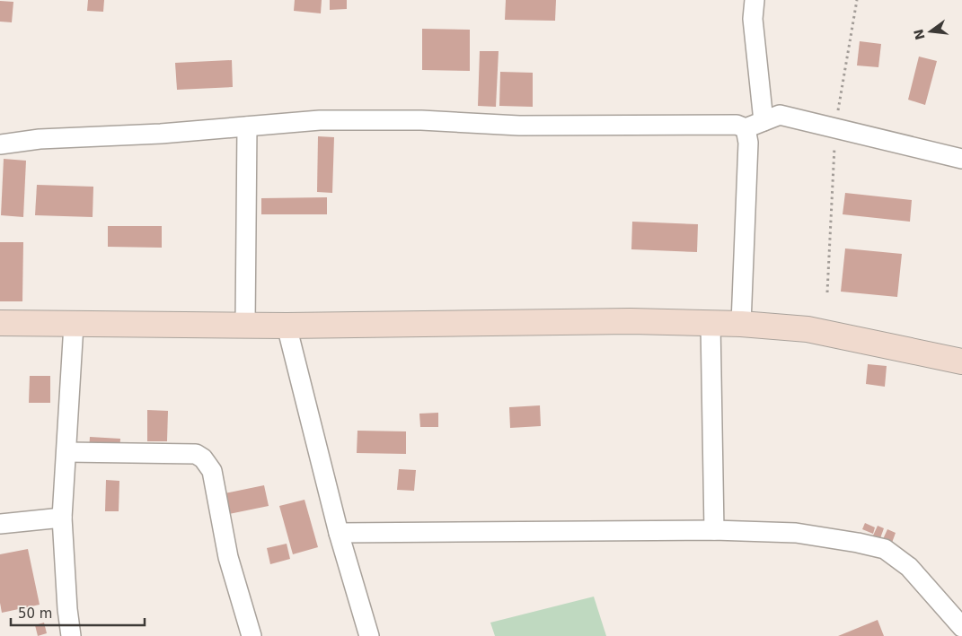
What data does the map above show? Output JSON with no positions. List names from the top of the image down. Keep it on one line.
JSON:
{"scale_bar":"50 m","north":"left"}
